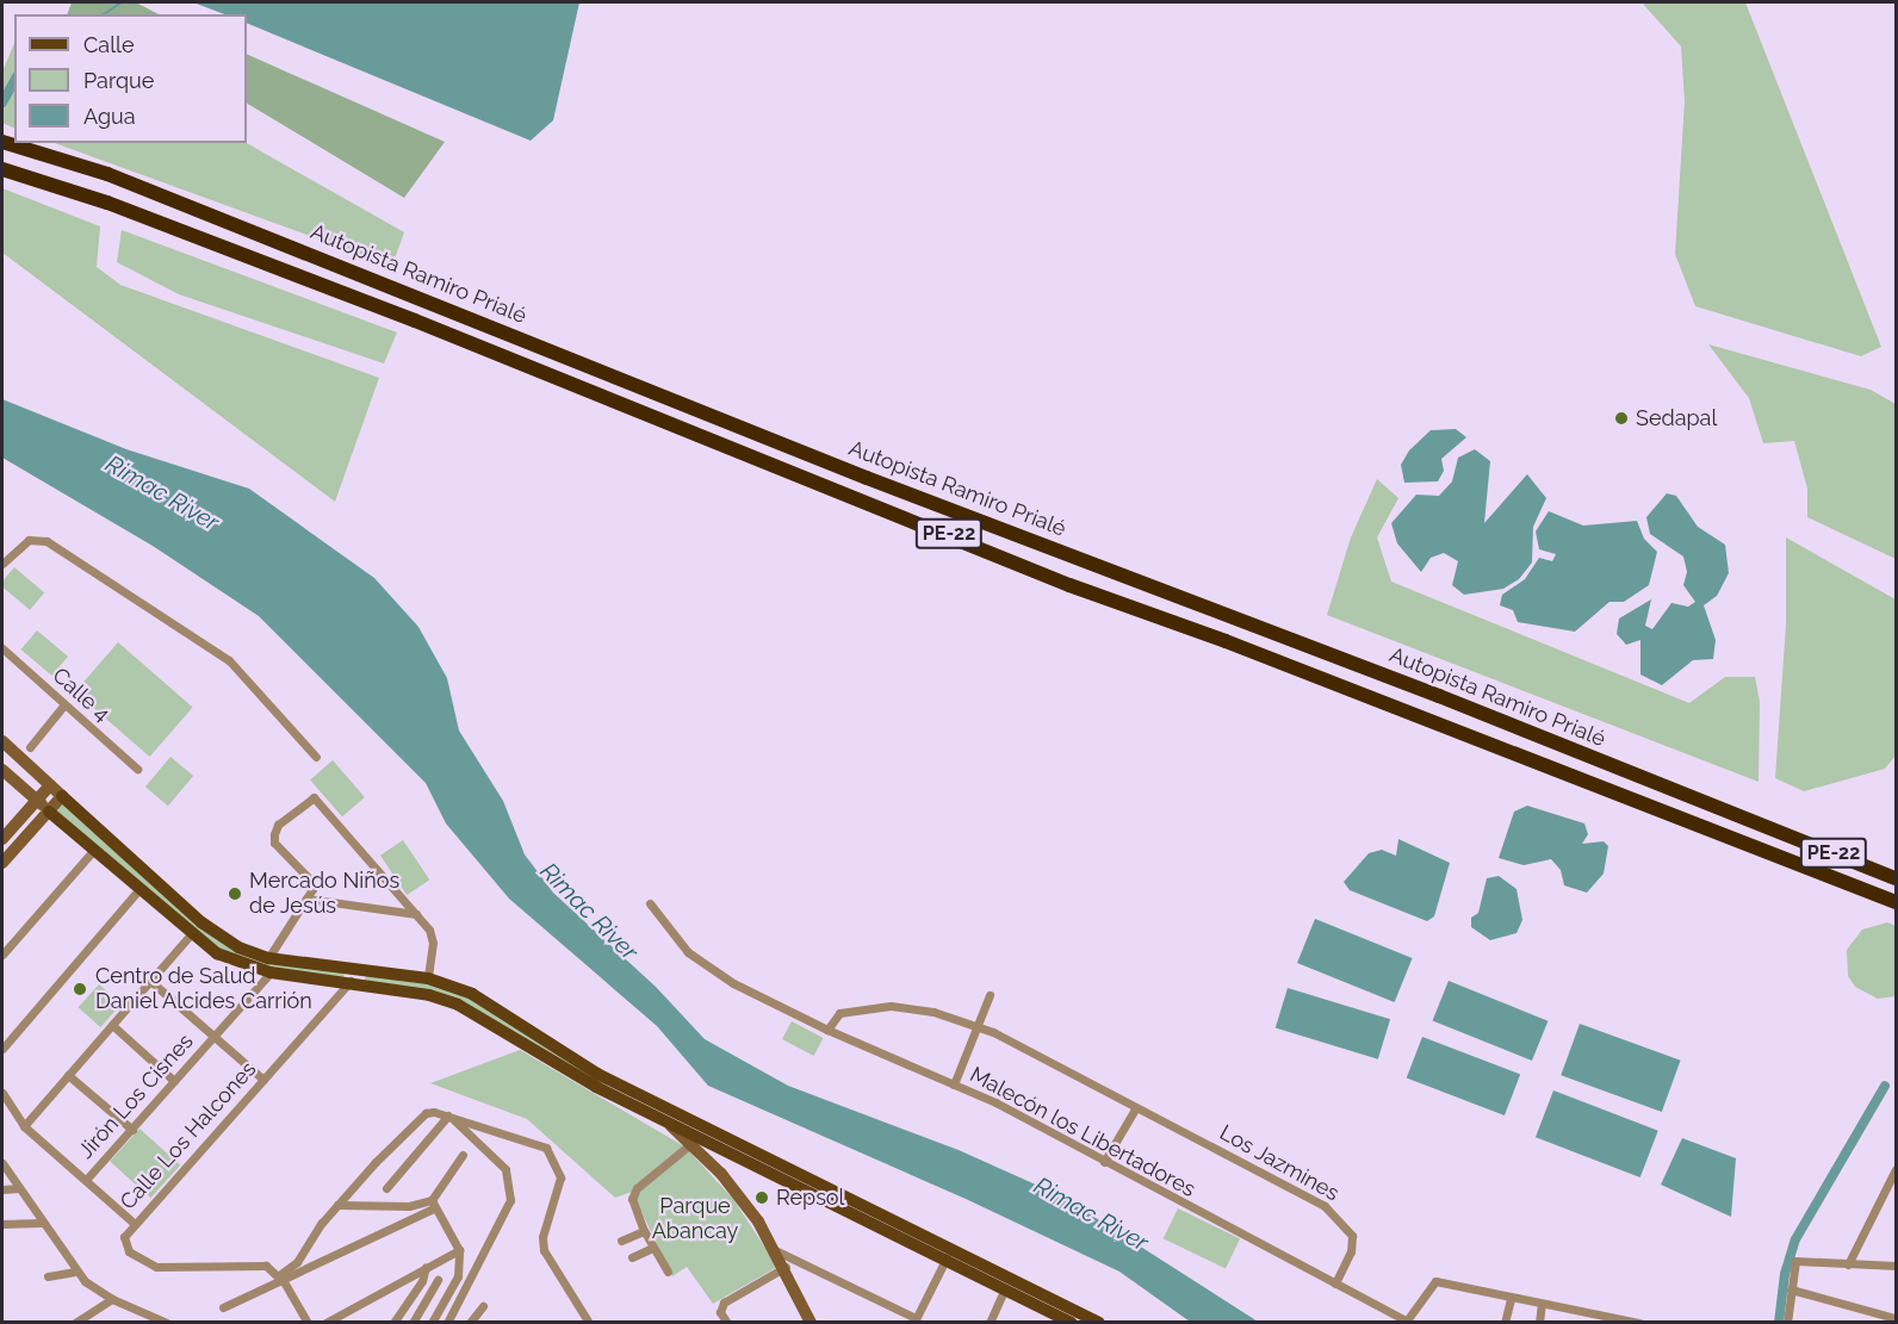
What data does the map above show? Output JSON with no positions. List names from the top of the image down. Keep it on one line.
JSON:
{"streets":{"highway":["Autopista Ramiro Prialé","PE-22"],"street":["Calle 4","Jirón Los Cisnes","Malecón los Libertadores","Calle Los Halcones","Los Jazmines"]},"crossings":[["Malecón los Libertadores","Los Jazmines"]],"water":["Rimac River"],"parks":["Parque Abancay"],"places":["Sedapal","Mercado Niños de Jesús","Centro de Salud Daniel Alcides Carrión","Repsol"],"legend":["Calle","Parque","Agua"]}
